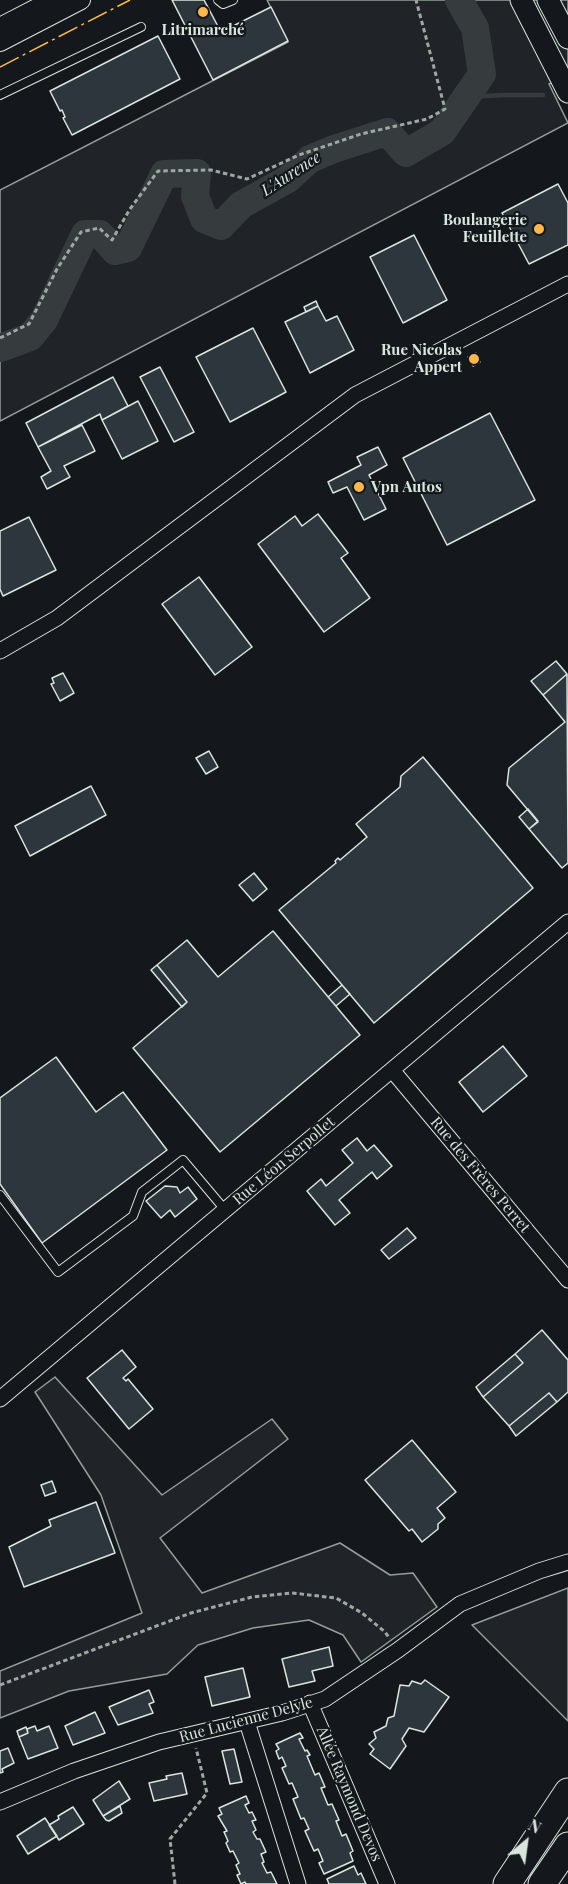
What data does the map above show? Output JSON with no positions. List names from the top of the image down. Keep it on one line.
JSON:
{"streets":{"street":["Rue Léon Serpollet","Rue des Frères Perret","Rue Lucienne Delyle","Allée Raymond Devos"]},"crossings":[["Rue Léon Serpollet","Rue des Frères Perret"],["Rue Lucienne Delyle","Allée Raymond Devos"]],"water":["L'Aurence"],"places":["Litrimarché","Boulangerie Feuillette","Rue Nicolas Appert","Vpn Autos"],"north":"top right"}
